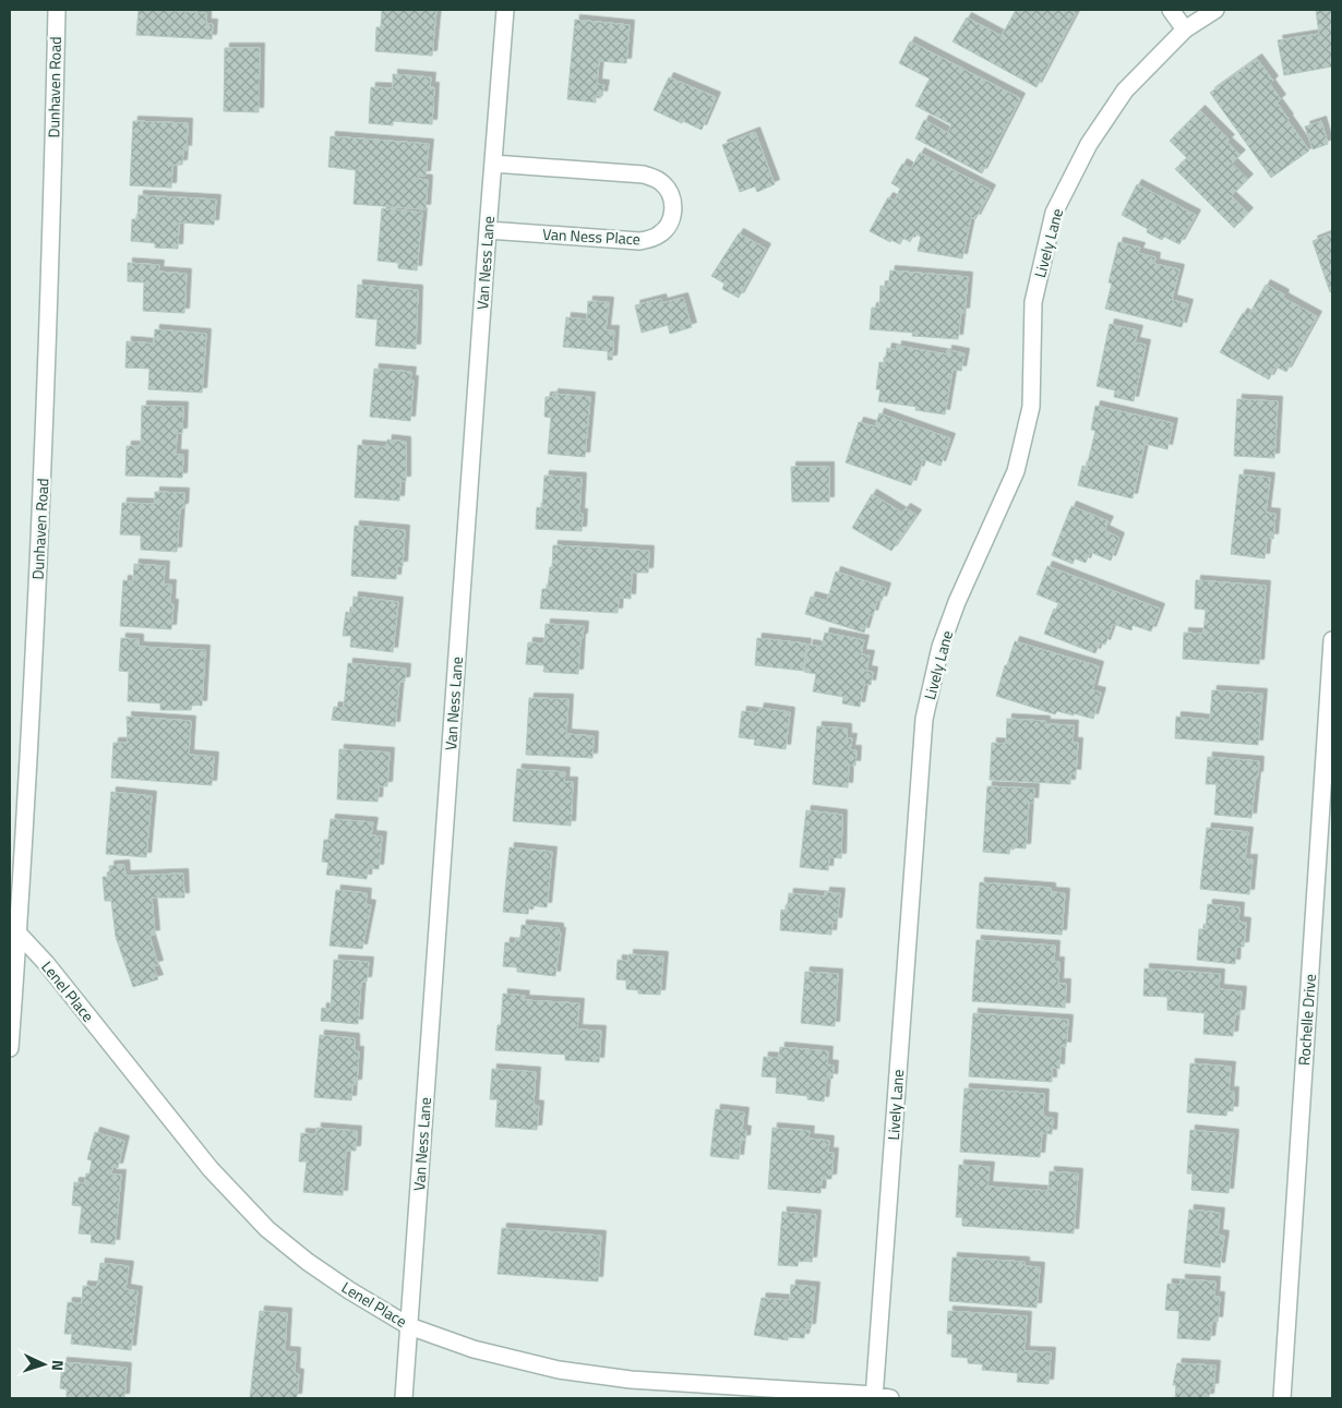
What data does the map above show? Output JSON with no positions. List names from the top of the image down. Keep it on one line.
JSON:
{"streets":{"street":["Dunhaven Road","Van Ness Place","Lively Lane","Van Ness Lane","Lenel Place","Rochelle Drive"]},"crossings":[["Dunhaven Road","Lenel Place"],["Van Ness Place","Van Ness Lane"],["Lively Lane","Lenel Place"],["Van Ness Lane","Lenel Place"]],"north":"right"}
